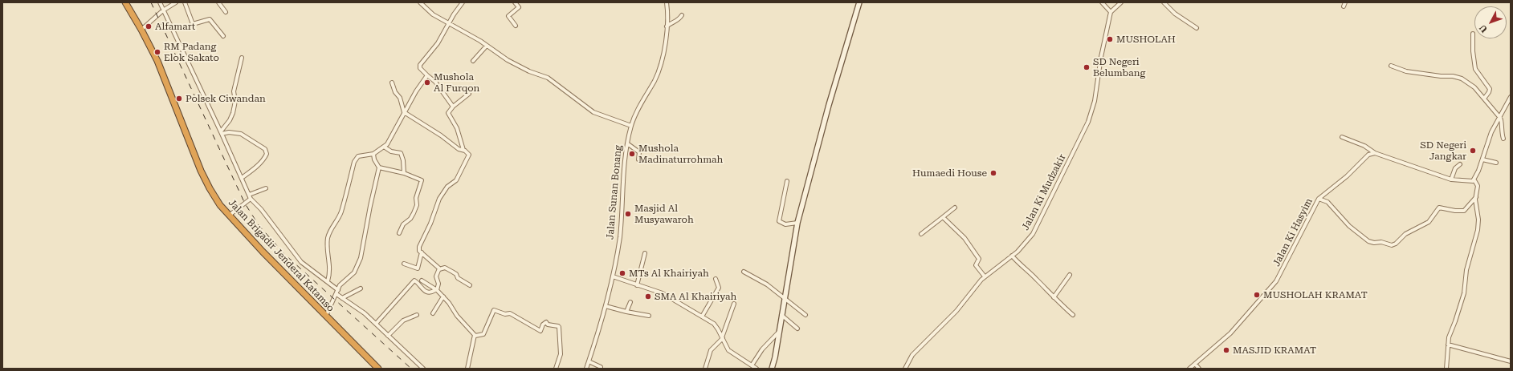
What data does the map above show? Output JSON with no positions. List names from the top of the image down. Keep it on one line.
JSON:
{"streets":{"highway":["Jalan Brigadir Jenderal Katamso"],"street":["Jalan Sunan Bonang","Jalan Ki Mudzakir","Jalan Ki Hasyim"]},"places":["Alfamart","MUSHOLAH","RM Padang Elok Sakato","SD Negeri Belumbang","Mushola Al Furqon","Polsek Ciwandan","SD Negeri Jangkar","Mushola Madinaturrohmah","Humaedi House","Masjid Al Musyawaroh","MTs Al Khairiyah","MUSHOLAH KRAMAT","SMA Al Khairiyah","MASJID KRAMAT"],"north":"bottom left"}
